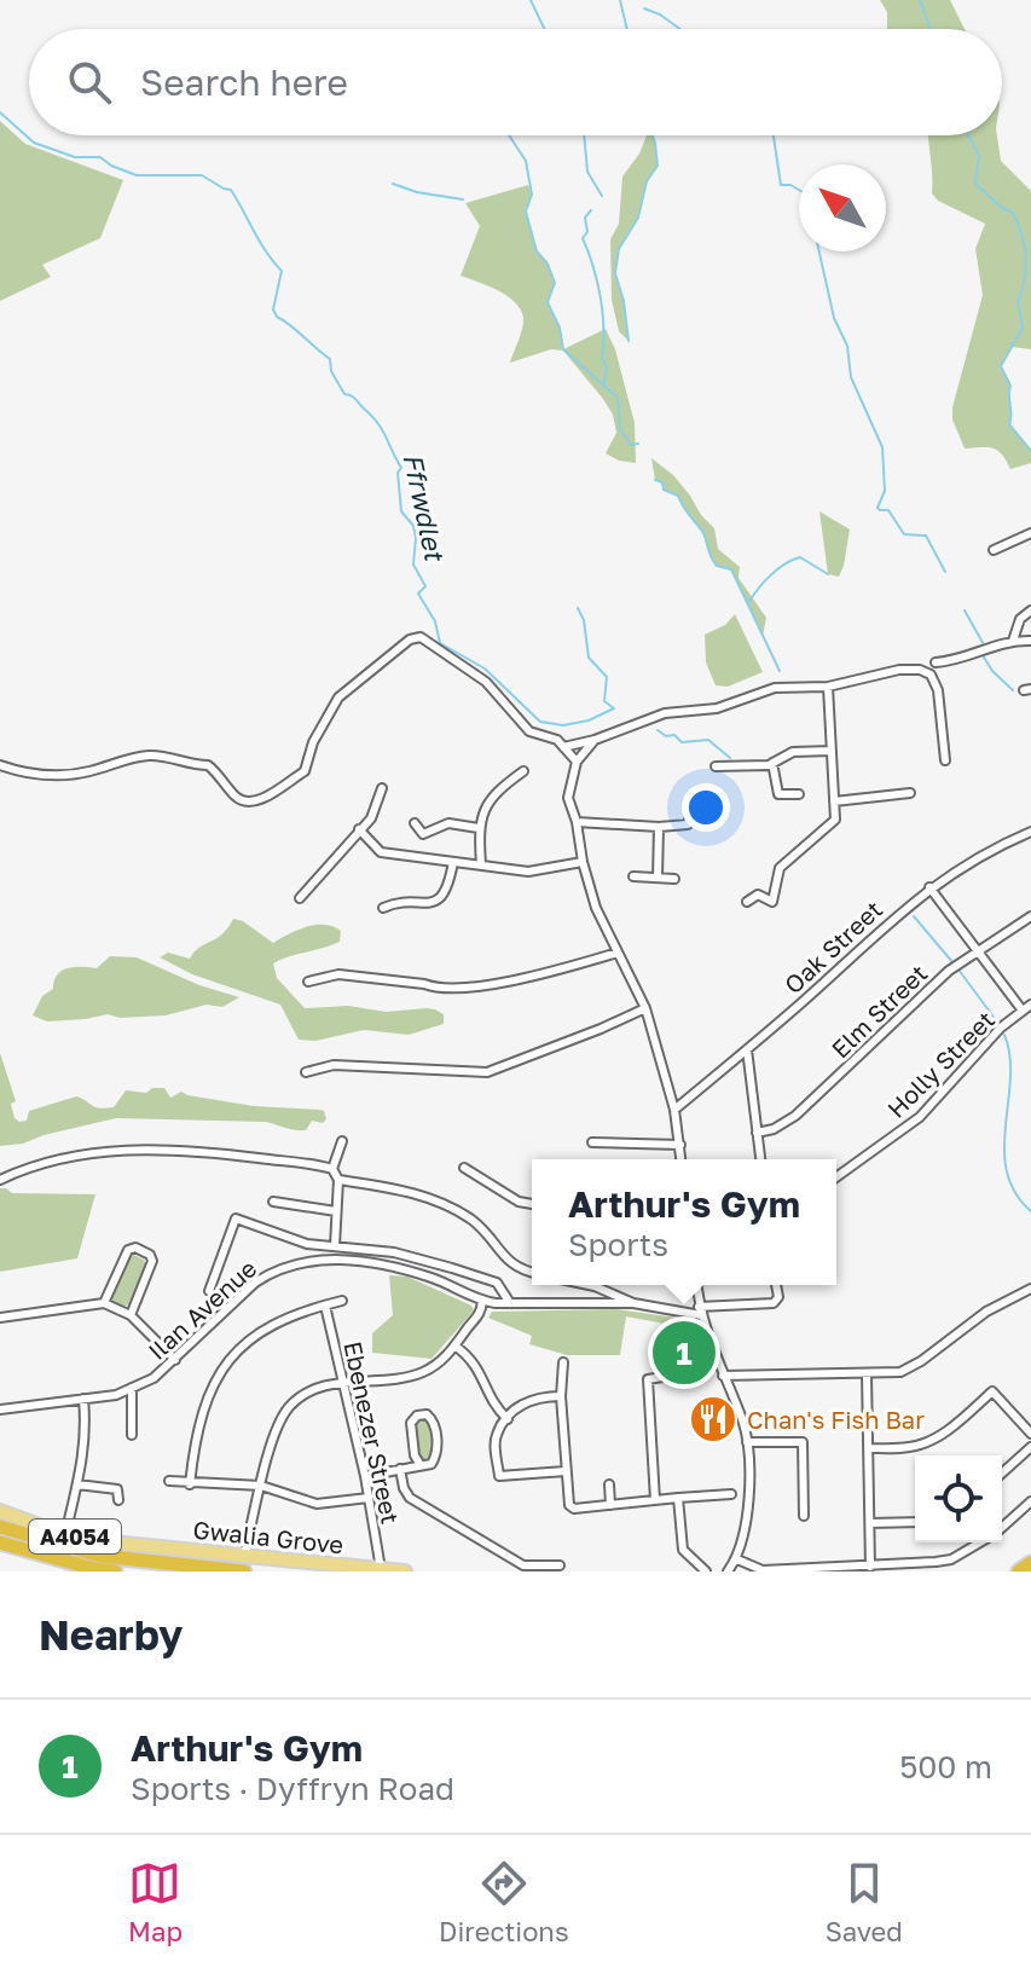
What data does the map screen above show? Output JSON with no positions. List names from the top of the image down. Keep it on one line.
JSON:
{"streets":{"main road":["A4054","Gwalia Grove"],"street":["Oak Street","Elm Street","Holly Street","Ilan Avenue","Ebenezer Street"]},"crossings":[["Ebenezer Street","A4054"],["Ebenezer Street","Gwalia Grove"],["A4054","Gwalia Grove"]],"water":["Ffrwdlet"],"places":{"restaurant":["Chan's Fish Bar"]},"north":"top left","page":{"search":"Search here","popup":["Arthur's Gym","Sports"],"pins":"1","heading":"Nearby","list":[{"mark":"1","name":"Arthur's Gym","note":"Sports · Dyffryn Road","value":"500 m"}],"nav":["Map","Directions","Saved"]}}
